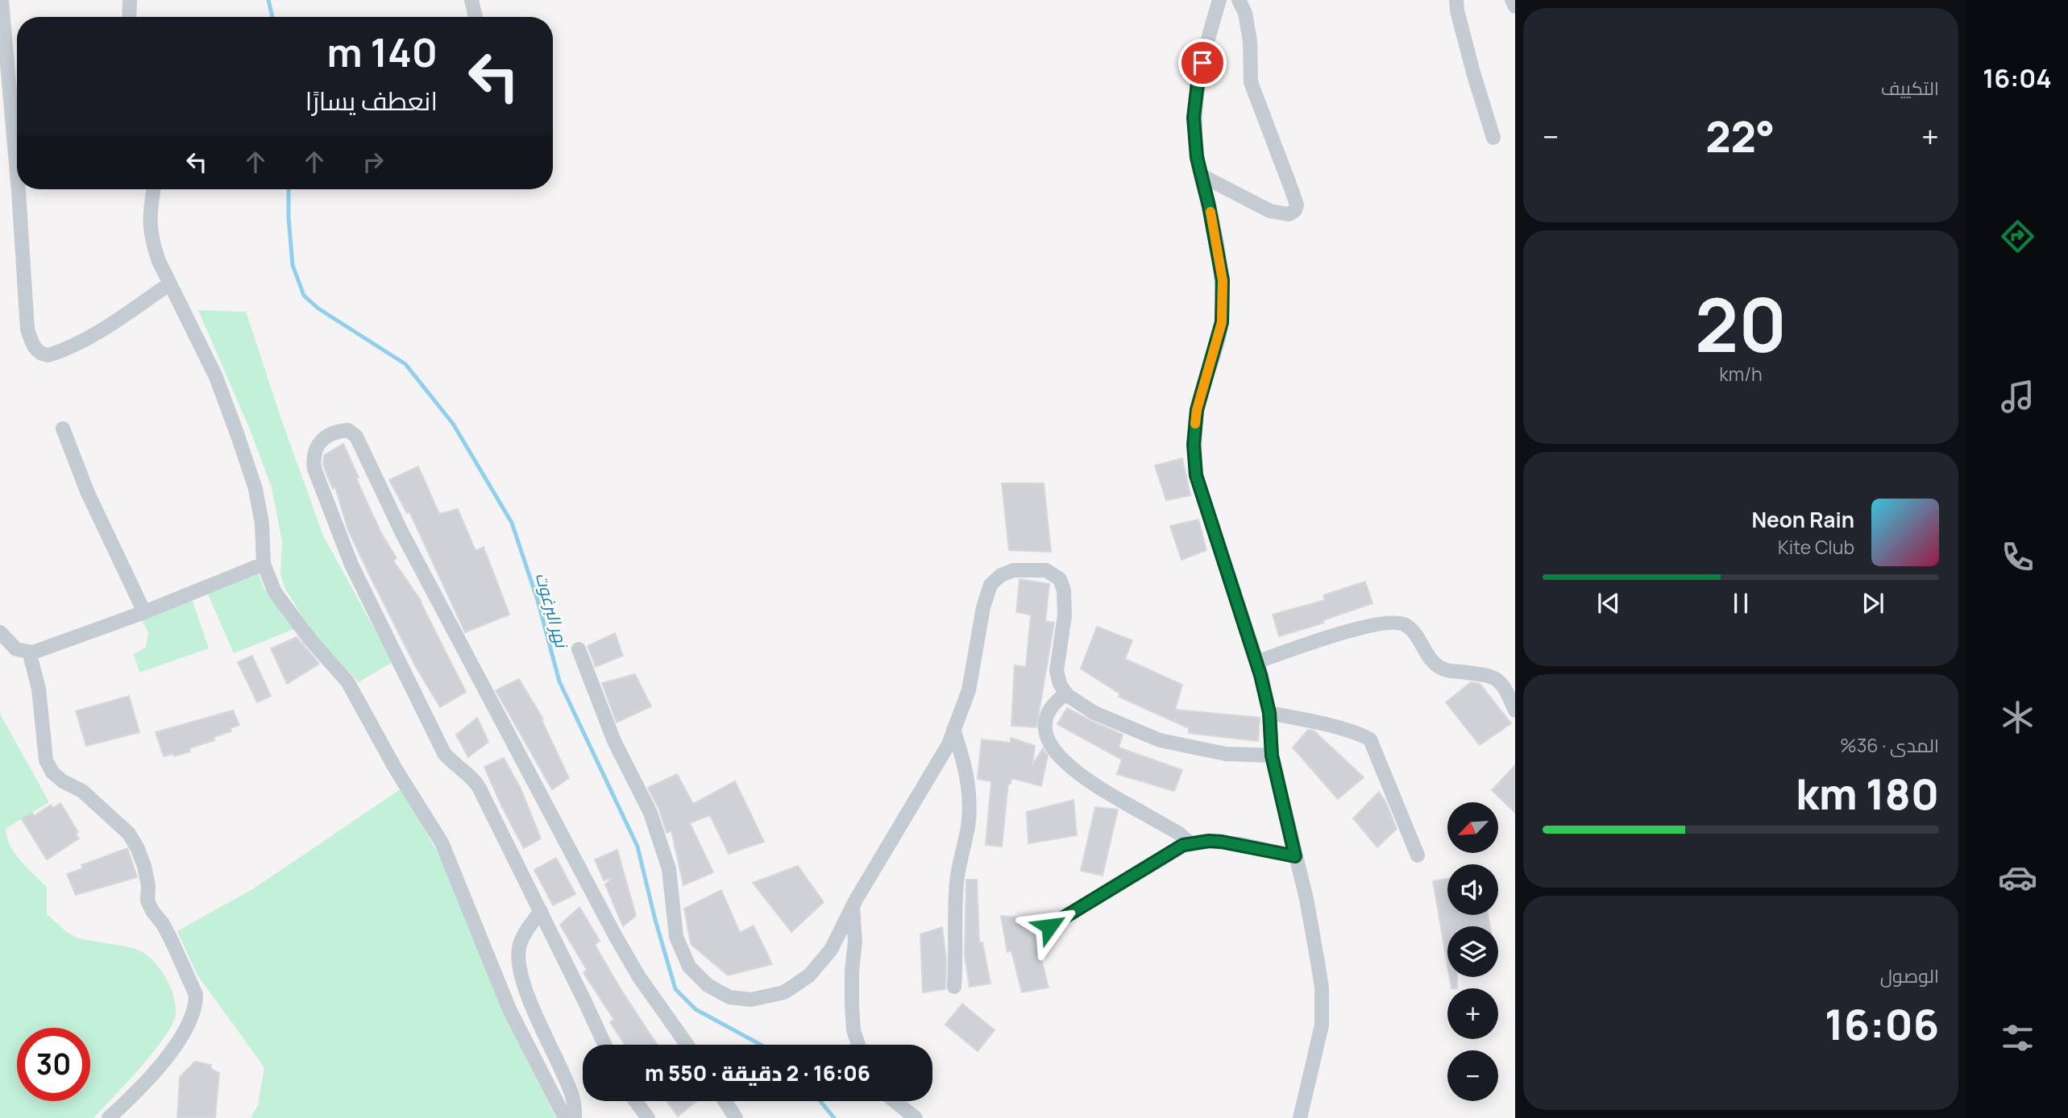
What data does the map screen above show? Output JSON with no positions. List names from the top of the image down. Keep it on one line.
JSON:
{"water":["نهر البرغوت"],"north":"bottom left","page":{"tabs":"16:04","tile":["التكييف",["20","km/h"],["المدى · 36%","180 km"],["الوصول","16:06"]],"turn":["140 m","انعطف يسارًا"],"heat":["−","22°","+"],"song":["Neon Rain","Kite Club"],"map_buttons":["+","−"],"limit":"30","trip":"16:06 · 2 دقيقة · 550 m"}}
